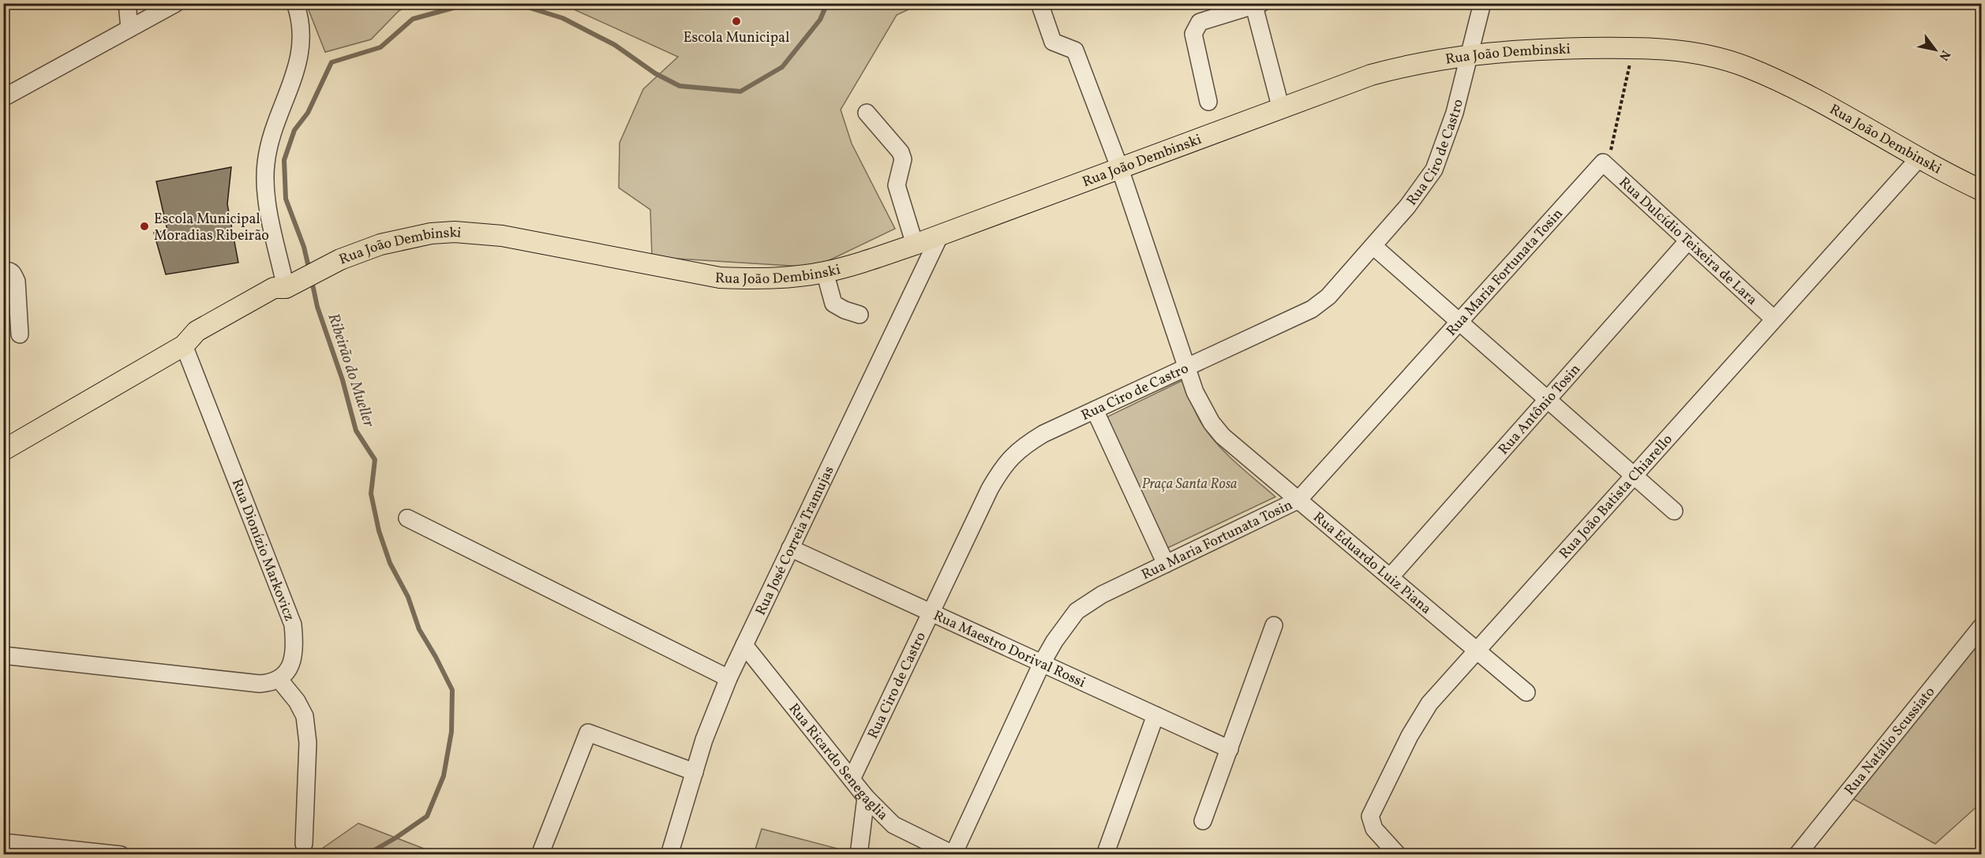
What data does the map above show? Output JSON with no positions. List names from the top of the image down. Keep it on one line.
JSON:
{"streets":{"main road":["Rua João Dembinski"],"street":["Rua Ciro de Castro","Rua Dulcídio Teixeira de Lara","Rua Maria Fortunata Tosin","Rua Antônio Tosin","Rua João Batista Chiarello","Rua José Correia Tramujas","Rua Dionízio Markovicz","Rua Eduardo Luiz Piana","Rua Maestro Dorival Rossi","Rua Natálio Scussiato","Rua Ricardo Senegaglia"]},"crossings":[["Rua João Dembinski","Rua Ciro de Castro"],["Rua João Dembinski","Rua João Batista Chiarello"],["Rua João Dembinski","Rua José Correia Tramujas"],["Rua João Dembinski","Rua Dionízio Markovicz"],["Rua João Dembinski","Rua Eduardo Luiz Piana"],["Rua Ciro de Castro","Rua Eduardo Luiz Piana"],["Rua Ciro de Castro","Rua Maestro Dorival Rossi"],["Rua Ciro de Castro","Rua Ricardo Senegaglia"],["Rua Dulcídio Teixeira de Lara","Rua Maria Fortunata Tosin"],["Rua Dulcídio Teixeira de Lara","Rua Antônio Tosin"],["Rua Dulcídio Teixeira de Lara","Rua João Batista Chiarello"],["Rua Maria Fortunata Tosin","Rua Eduardo Luiz Piana"],["Rua Maria Fortunata Tosin","Rua Maestro Dorival Rossi"],["Rua Maria Fortunata Tosin","Rua Ricardo Senegaglia"],["Rua Antônio Tosin","Rua Eduardo Luiz Piana"],["Rua João Batista Chiarello","Rua Eduardo Luiz Piana"],["Rua José Correia Tramujas","Rua Maestro Dorival Rossi"],["Rua José Correia Tramujas","Rua Ricardo Senegaglia"]],"water":["Ribeirão do Mueller"],"parks":["Praça Santa Rosa"],"places":["Escola Municipal","Escola Municipal Moradias Ribeirão"],"north":"bottom right"}
